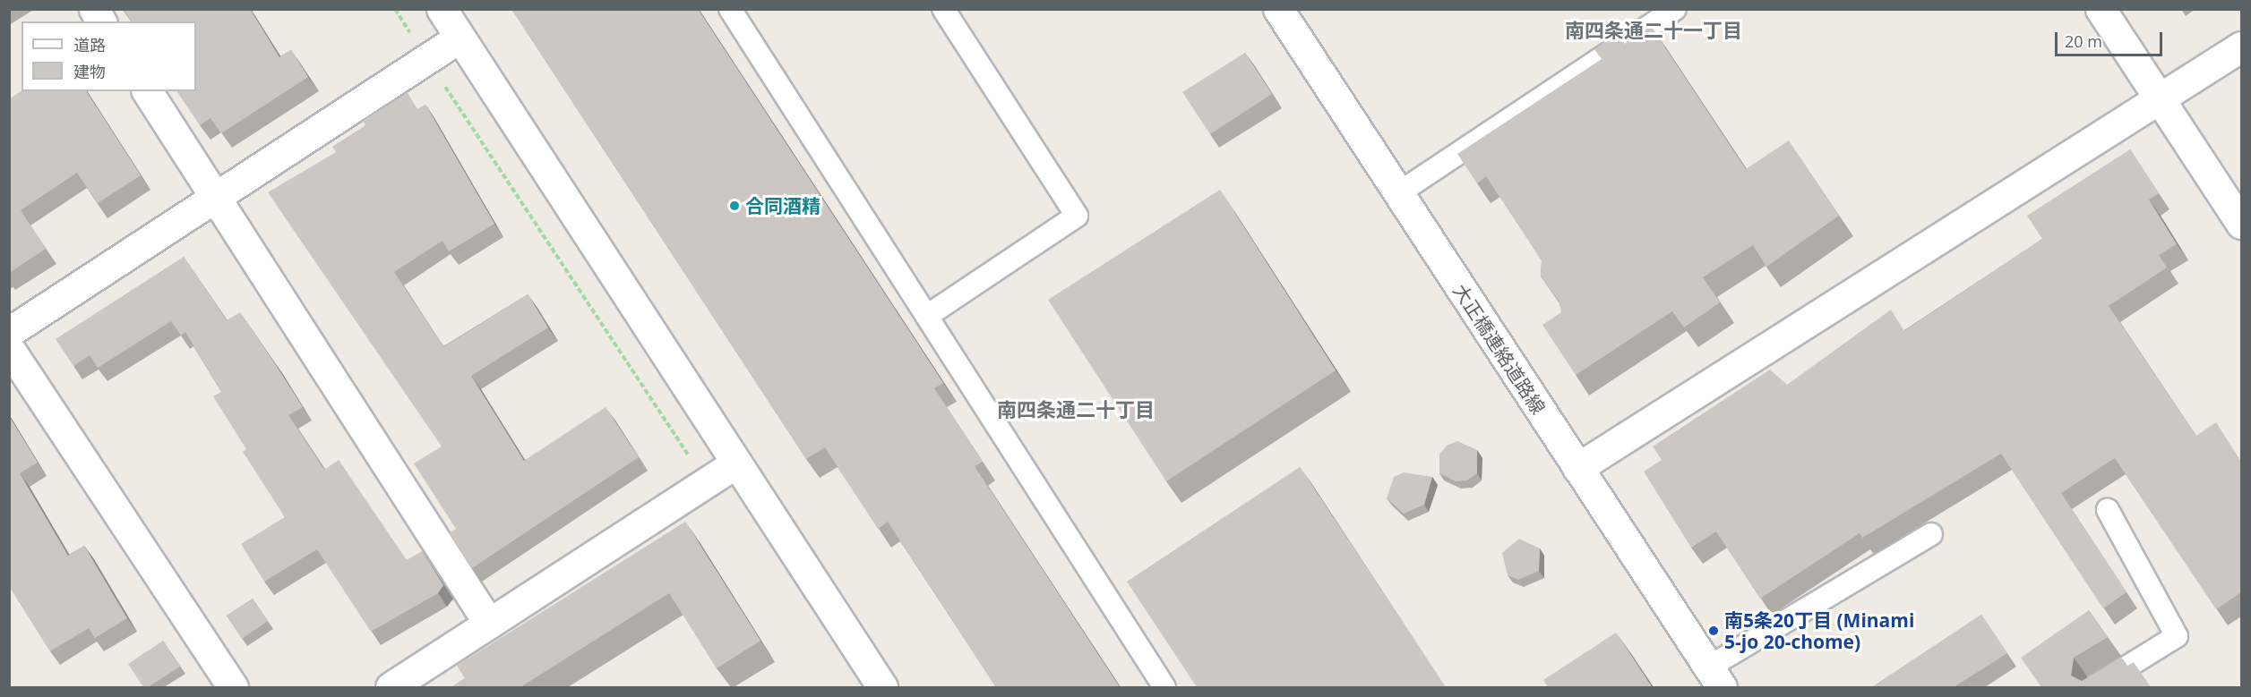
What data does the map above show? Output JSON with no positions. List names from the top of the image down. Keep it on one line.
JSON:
{"streets":{"street":["大正橋連絡道路線"]},"districts":["南四条通二十一丁目","南四条通二十丁目"],"places":["合同酒精","南5条20丁目 (Minami 5-jo 20-chome)"],"legend":["道路","建物"],"scale_bar":"20 m"}
